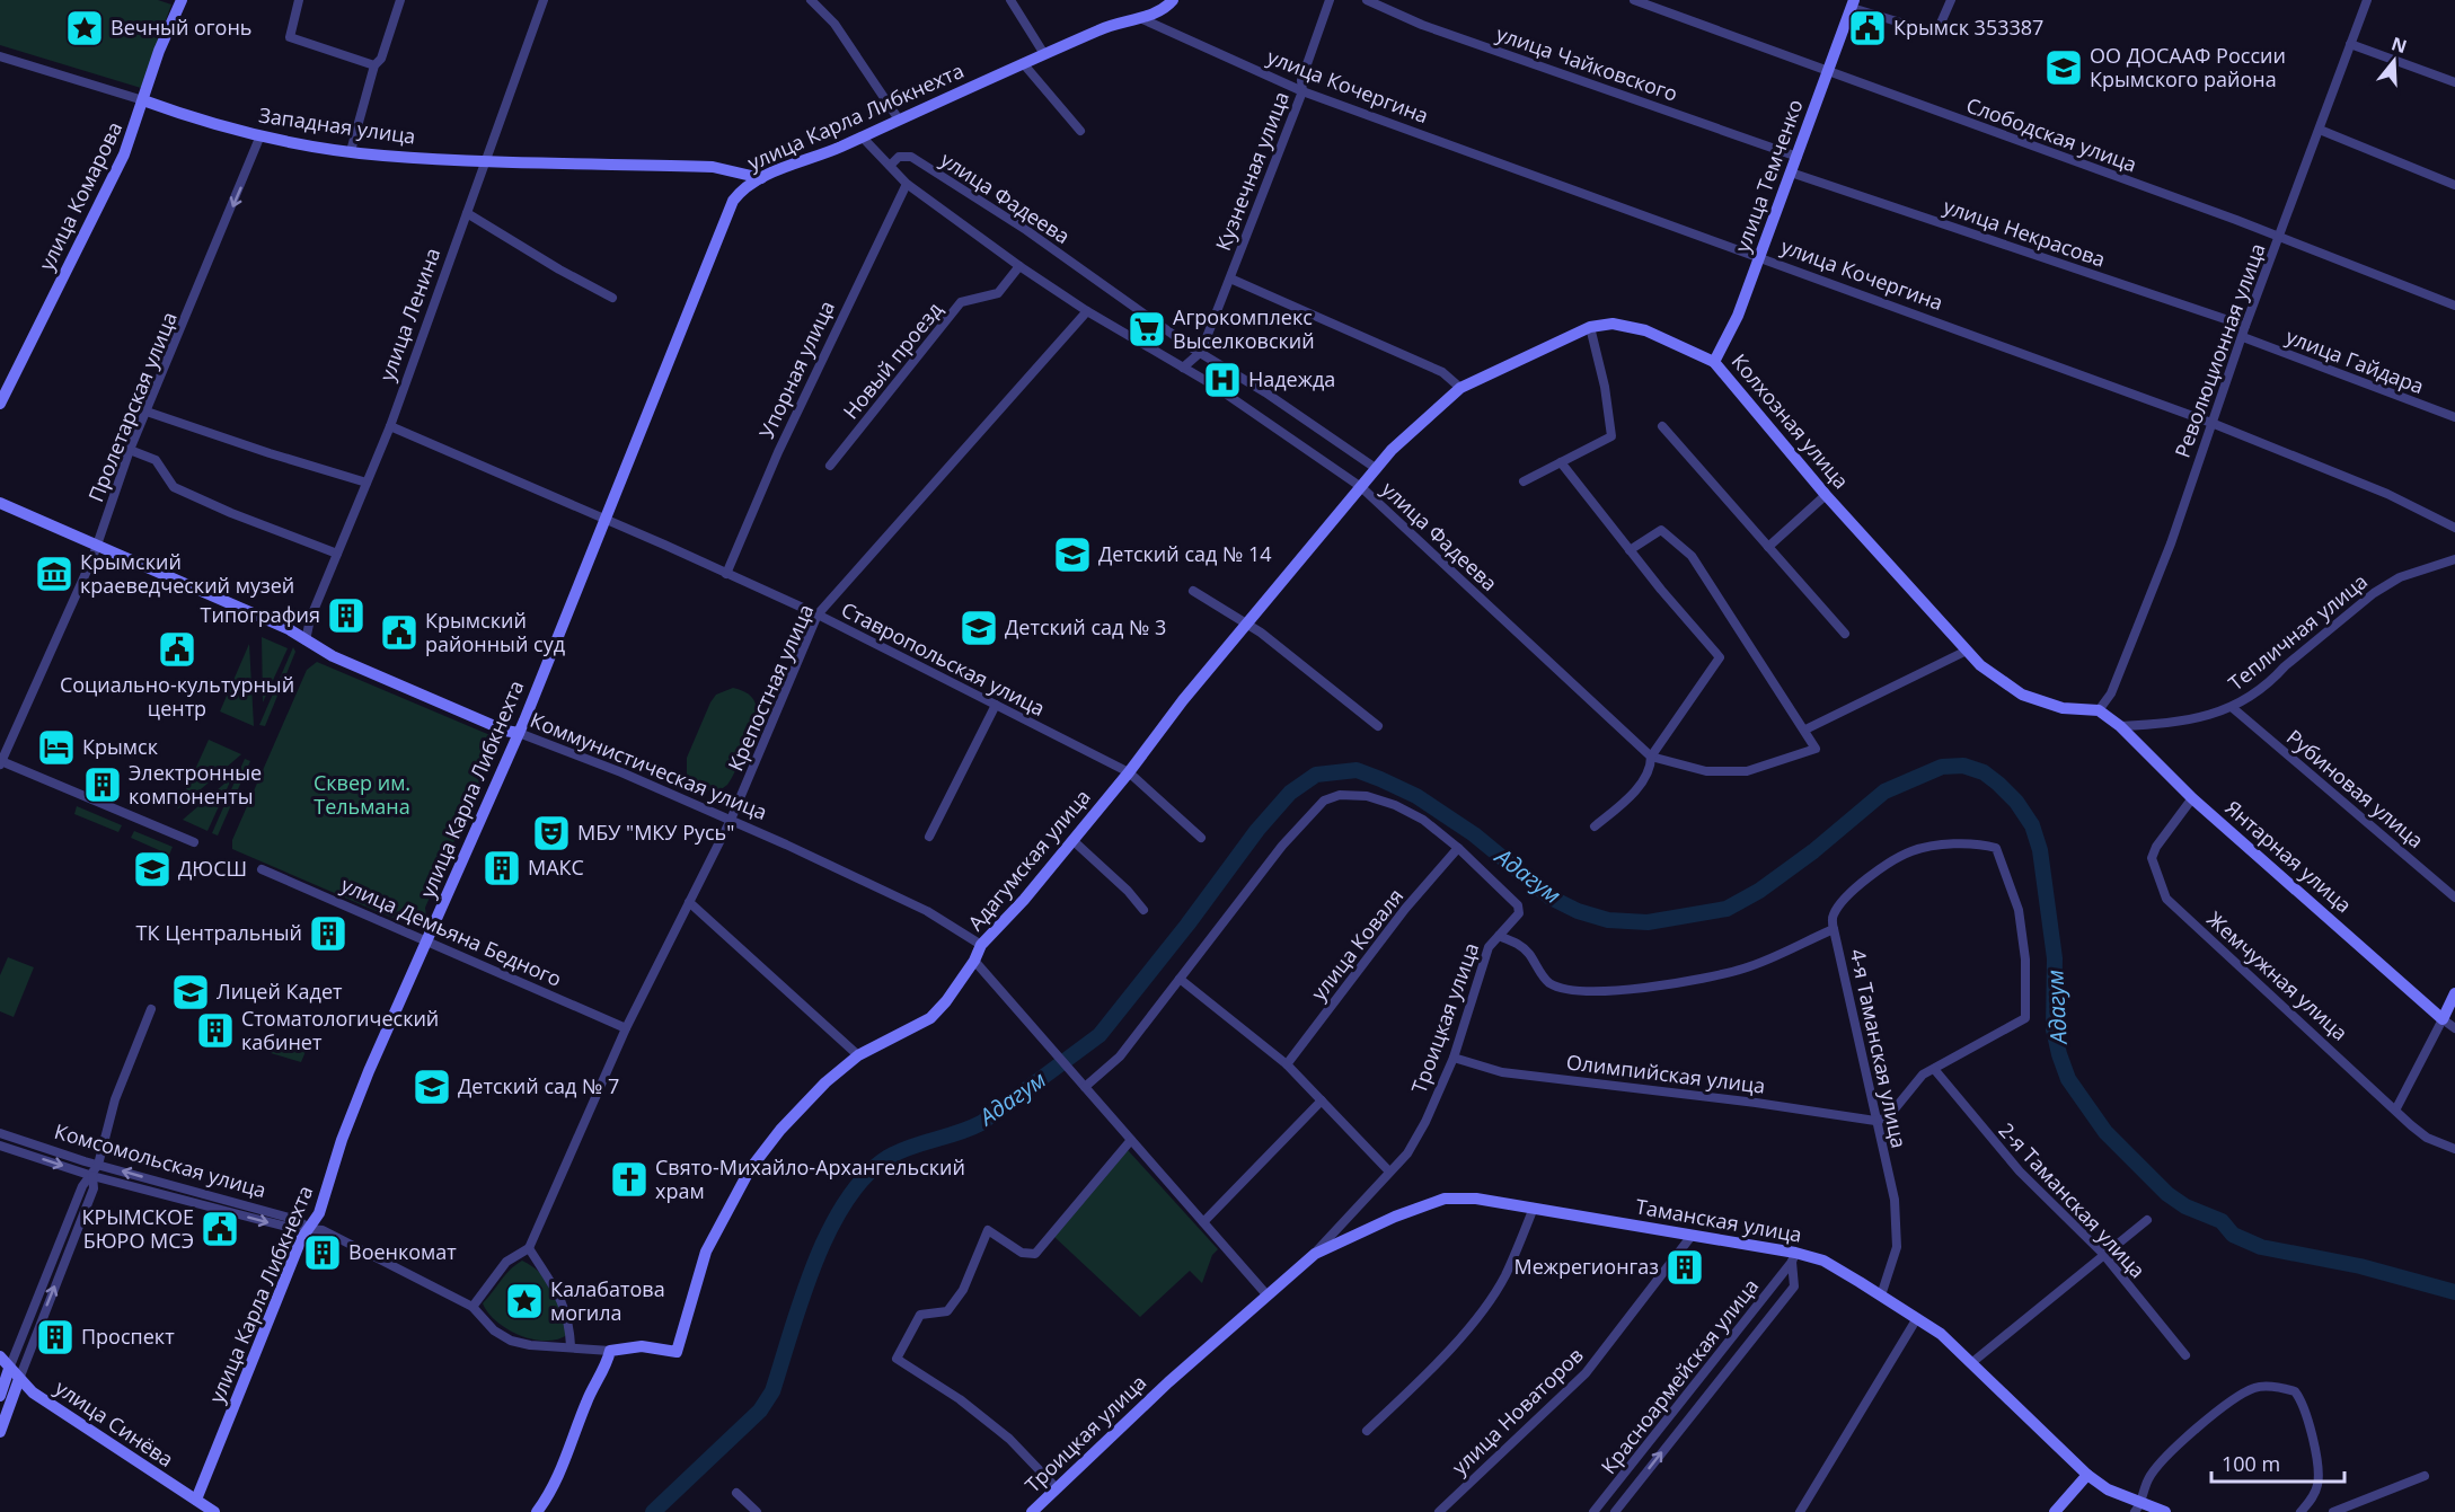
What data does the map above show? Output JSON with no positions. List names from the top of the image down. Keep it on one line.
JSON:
{"streets":{"main road":["улица Карла Либкнехта","Западная улица","улица Темченко","улица Комарова","Колхозная улица","Коммунистическая улица","Янтарная улица","Адагумская улица","Троицкая улица","Комсомольская улица","Таманская улица","улица Синёва"],"street":["улица Чайковского","улица Кочергина","Слободская улица","Кузнечная улица","улица Фадеева","улица Некрасова","улица Ленина","Революционная улица","Новый проезд","улица Гайдара","Упорная улица","Пролетарская улица","Тепличная улица","Ставропольская улица","Крепостная улица","Рубиновая улица","улица Демьяна Бедного","улица Коваля","Жемчужная улица","4-я Таманская улица","Олимпийская улица","2-я Таманская улица","Красноармейская улица","улица Новаторов"]},"crossings":[["улица Чайковского","улица Темченко"],["улица Кочергина","улица Карла Либкнехта"],["улица Кочергина","Кузнечная улица"],["улица Кочергина","улица Темченко"],["улица Кочергина","Революционная улица"],["улица Карла Либкнехта","Западная улица"],["улица Карла Либкнехта","улица Фадеева"],["улица Карла Либкнехта","Ставропольская улица"],["улица Карла Либкнехта","Коммунистическая улица"],["улица Карла Либкнехта","улица Демьяна Бедного"],["улица Карла Либкнехта","Комсомольская улица"],["улица Карла Либкнехта","улица Синёва"],["Западная улица","улица Комарова"],["Западная улица","улица Ленина"],["Западная улица","Пролетарская улица"],["Слободская улица","улица Темченко"],["Слободская улица","Революционная улица"],["Кузнечная улица","улица Фадеева"],["улица Темченко","улица Некрасова"],["улица Темченко","Колхозная улица"],["улица Фадеева","Новый проезд"],["улица Фадеева","Упорная улица"],["улица Фадеева","Колхозная улица"],["улица Фадеева","Крепостная улица"],["улица Фадеева","Адагумская улица"],["улица Некрасова","Революционная улица"],["улица Ленина","Ставропольская улица"],["улица Ленина","Коммунистическая улица"],["Революционная улица","улица Гайдара"],["Революционная улица","Колхозная улица"],["Революционная улица","Янтарная улица"],["Упорная улица","Ставропольская улица"],["Пролетарская улица","Коммунистическая улица"],["Колхозная улица","Янтарная улица"],["Колхозная улица","Адагумская улица"],["Тепличная улица","Рубиновая улица"],["Тепличная улица","Янтарная улица"],["Ставропольская улица","Крепостная улица"],["Ставропольская улица","Адагумская улица"],["Крепостная улица","Коммунистическая улица"],["Крепостная улица","улица Демьяна Бедного"],["Коммунистическая улица","Адагумская улица"],["Янтарная улица","Жемчужная улица"],["Адагумская улица","Комсомольская улица"],["улица Коваля","Троицкая улица"],["Троицкая улица","4-я Таманская улица"],["Троицкая улица","Олимпийская улица"],["Троицкая улица","Таманская улица"],["4-я Таманская улица","Олимпийская улица"],["4-я Таманская улица","Таманская улица"],["Таманская улица","Красноармейская улица"],["Таманская улица","улица Новаторов"]],"one_way":["Пролетарская улица"],"water":["Адагум"],"parks":["Сквер им. Тельмана"],"places":{"place":["Вечный огонь","Калабатова могила"],"public building":["Крымск 353387","Крымский районный суд","Социально-культурный центр","КРЫМСКОЕ БЮРО МСЭ"],"school or university":["ОО ДОСААФ России Крымского района","Детский сад № 14","Детский сад № 3","ДЮСШ","Лицей Кадет","Детский сад № 7"],"supermarket":["Агрокомплекс Выселковский"],"hospital":["Надежда"],"museum":["Крымский краеведческий музей"],"building":["Типография","Электронные компоненты","МАКС","ТК Центральный","Стоматологический кабинет","Военкомат","Межрегионгаз","Проспект"],"hotel":["Крымск"],"theatre":["МБУ \"МКУ Русь\""],"church":["Свято-Михайло-Архангельский храм"]},"scale_bar":"100 m","north":"top"}
